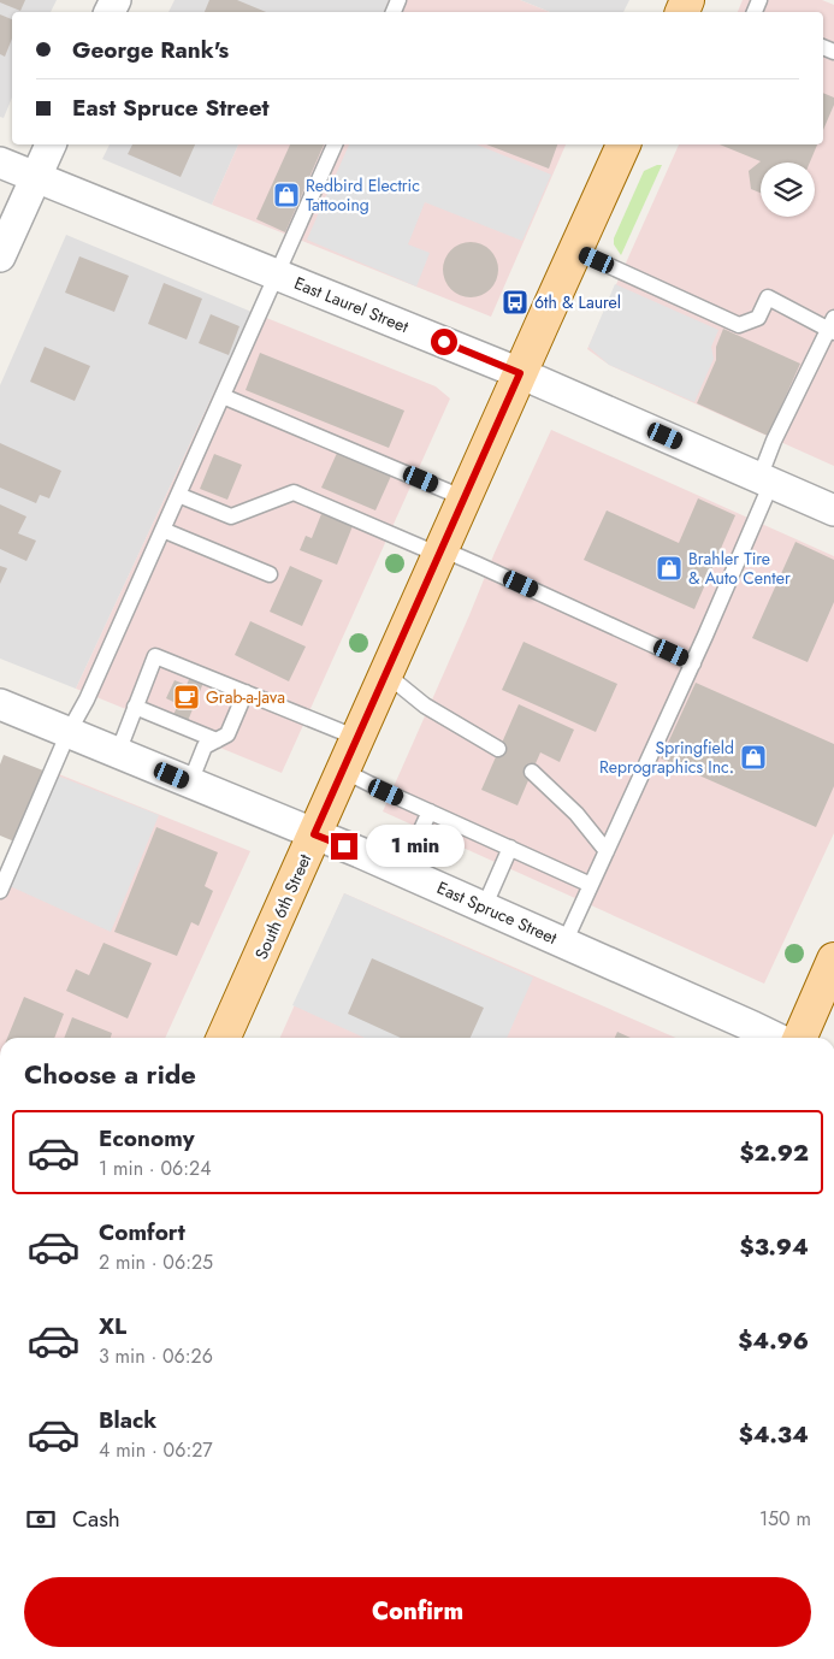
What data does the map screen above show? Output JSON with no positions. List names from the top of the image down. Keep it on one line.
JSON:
{"streets":{"main road":["South 6th Street"],"street":["East Laurel Street","East Spruce Street"]},"crossings":[["East Laurel Street","South 6th Street"],["South 6th Street","East Spruce Street"]],"places":{"shop":["Redbird Electric Tattooing","Brahler Tire & Auto Center","Springfield Reprographics Inc."],"bus stop":["6th & Laurel"],"cafe":["Grab-a-Java"]},"page":{"banner":["George Rank's","East Spruce Street"],"bubble":"1 min","heading":"Choose a ride","list":[{"name":"Economy","note":"1 min · 06:24","value":"$2.92"},{"name":"Comfort","note":"2 min · 06:25","value":"$3.94"},{"name":"XL","note":"3 min · 06:26","value":"$4.96"},{"name":"Black","note":"4 min · 06:27","value":"$4.34"}],"pay":["Cash","150 m"],"buttons":"Confirm"}}
